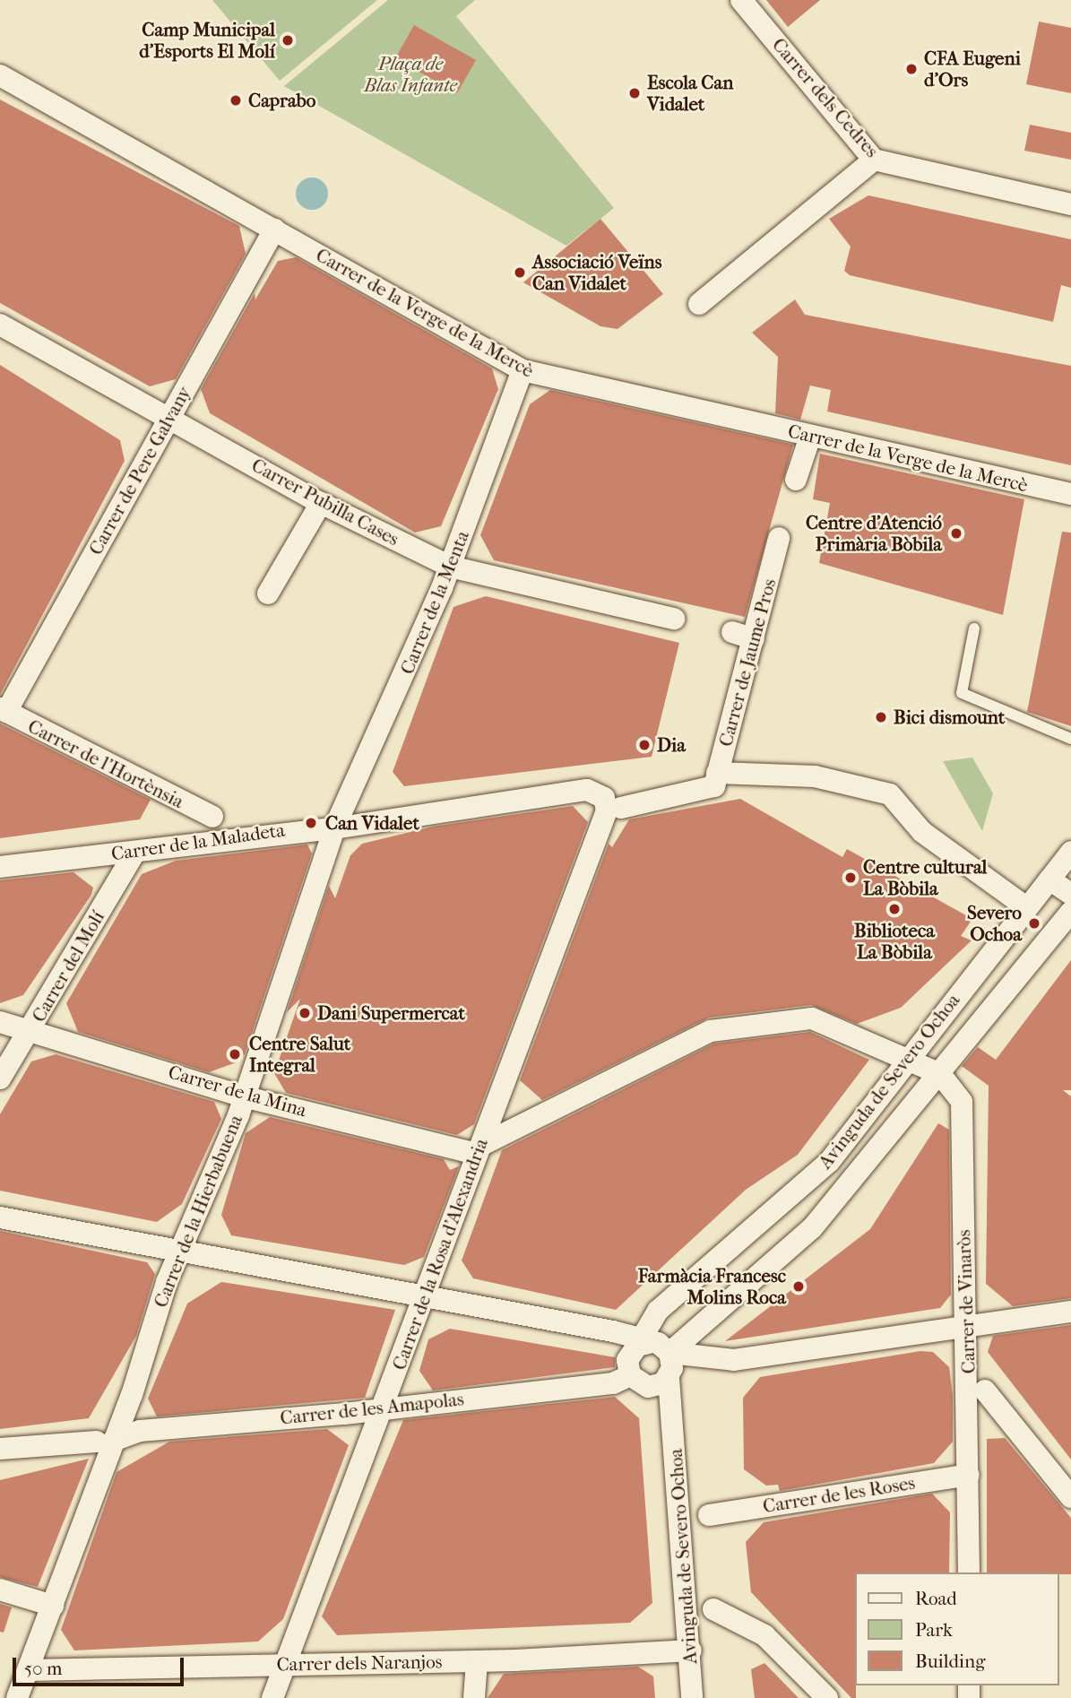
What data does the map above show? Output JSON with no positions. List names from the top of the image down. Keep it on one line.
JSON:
{"streets":{"street":["Carrer dels Cedres","Carrer de la Verge de la Mercè","Carrer de Pere Galvany","Carrer Pubilla Cases","Carrer de la Menta","Carrer de Jaume Pros","Carrer de l'Hortènsia","Carrer de la Maladeta","Carrer del Molí","Avinguda de Severo Ochoa","Carrer de la Mina","Carrer de la Hierbabuena","Carrer de la Rosa d'Alexandria","Carrer de Vinaròs","Carrer de les Amapolas","Carrer de les Roses","Carrer dels Naranjos"]},"crossings":[["Carrer de la Verge de la Mercè","Carrer de Pere Galvany"],["Carrer de la Verge de la Mercè","Carrer de la Menta"],["Carrer de Pere Galvany","Carrer Pubilla Cases"],["Carrer de Pere Galvany","Carrer de l'Hortènsia"],["Carrer Pubilla Cases","Carrer de la Menta"],["Carrer de la Menta","Carrer de la Maladeta"],["Carrer de la Menta","Carrer de la Hierbabuena"],["Carrer de la Maladeta","Carrer del Molí"],["Carrer de la Maladeta","Carrer de la Hierbabuena"],["Carrer de la Maladeta","Carrer de la Rosa d'Alexandria"],["Carrer del Molí","Carrer de la Mina"],["Avinguda de Severo Ochoa","Carrer de Vinaròs"],["Avinguda de Severo Ochoa","Carrer dels Naranjos"],["Carrer de la Mina","Carrer de la Hierbabuena"],["Carrer de la Mina","Carrer de la Rosa d'Alexandria"],["Carrer de la Hierbabuena","Carrer de les Amapolas"],["Carrer de la Hierbabuena","Carrer dels Naranjos"],["Carrer de la Rosa d'Alexandria","Carrer de les Amapolas"],["Carrer de la Rosa d'Alexandria","Carrer dels Naranjos"],["Carrer de Vinaròs","Carrer de les Roses"]],"parks":["Plaça de Blas Infante"],"places":["Camp Municipal d’Esports El Molí","CFA Eugeni d'Ors","Escola Can Vidalet","Caprabo","Associació Veïns Can Vidalet","Centre d'Atenció Primària Bòbila","Bici dismount","Dia","Can Vidalet","Centre cultural La Bòbila","Biblioteca La Bòbila","Severo Ochoa","Dani Supermercat","Centre Salut Integral","Farmàcia Francesc Molins Roca"],"legend":["Road","Park","Building"],"scale_bar":"50 m"}
